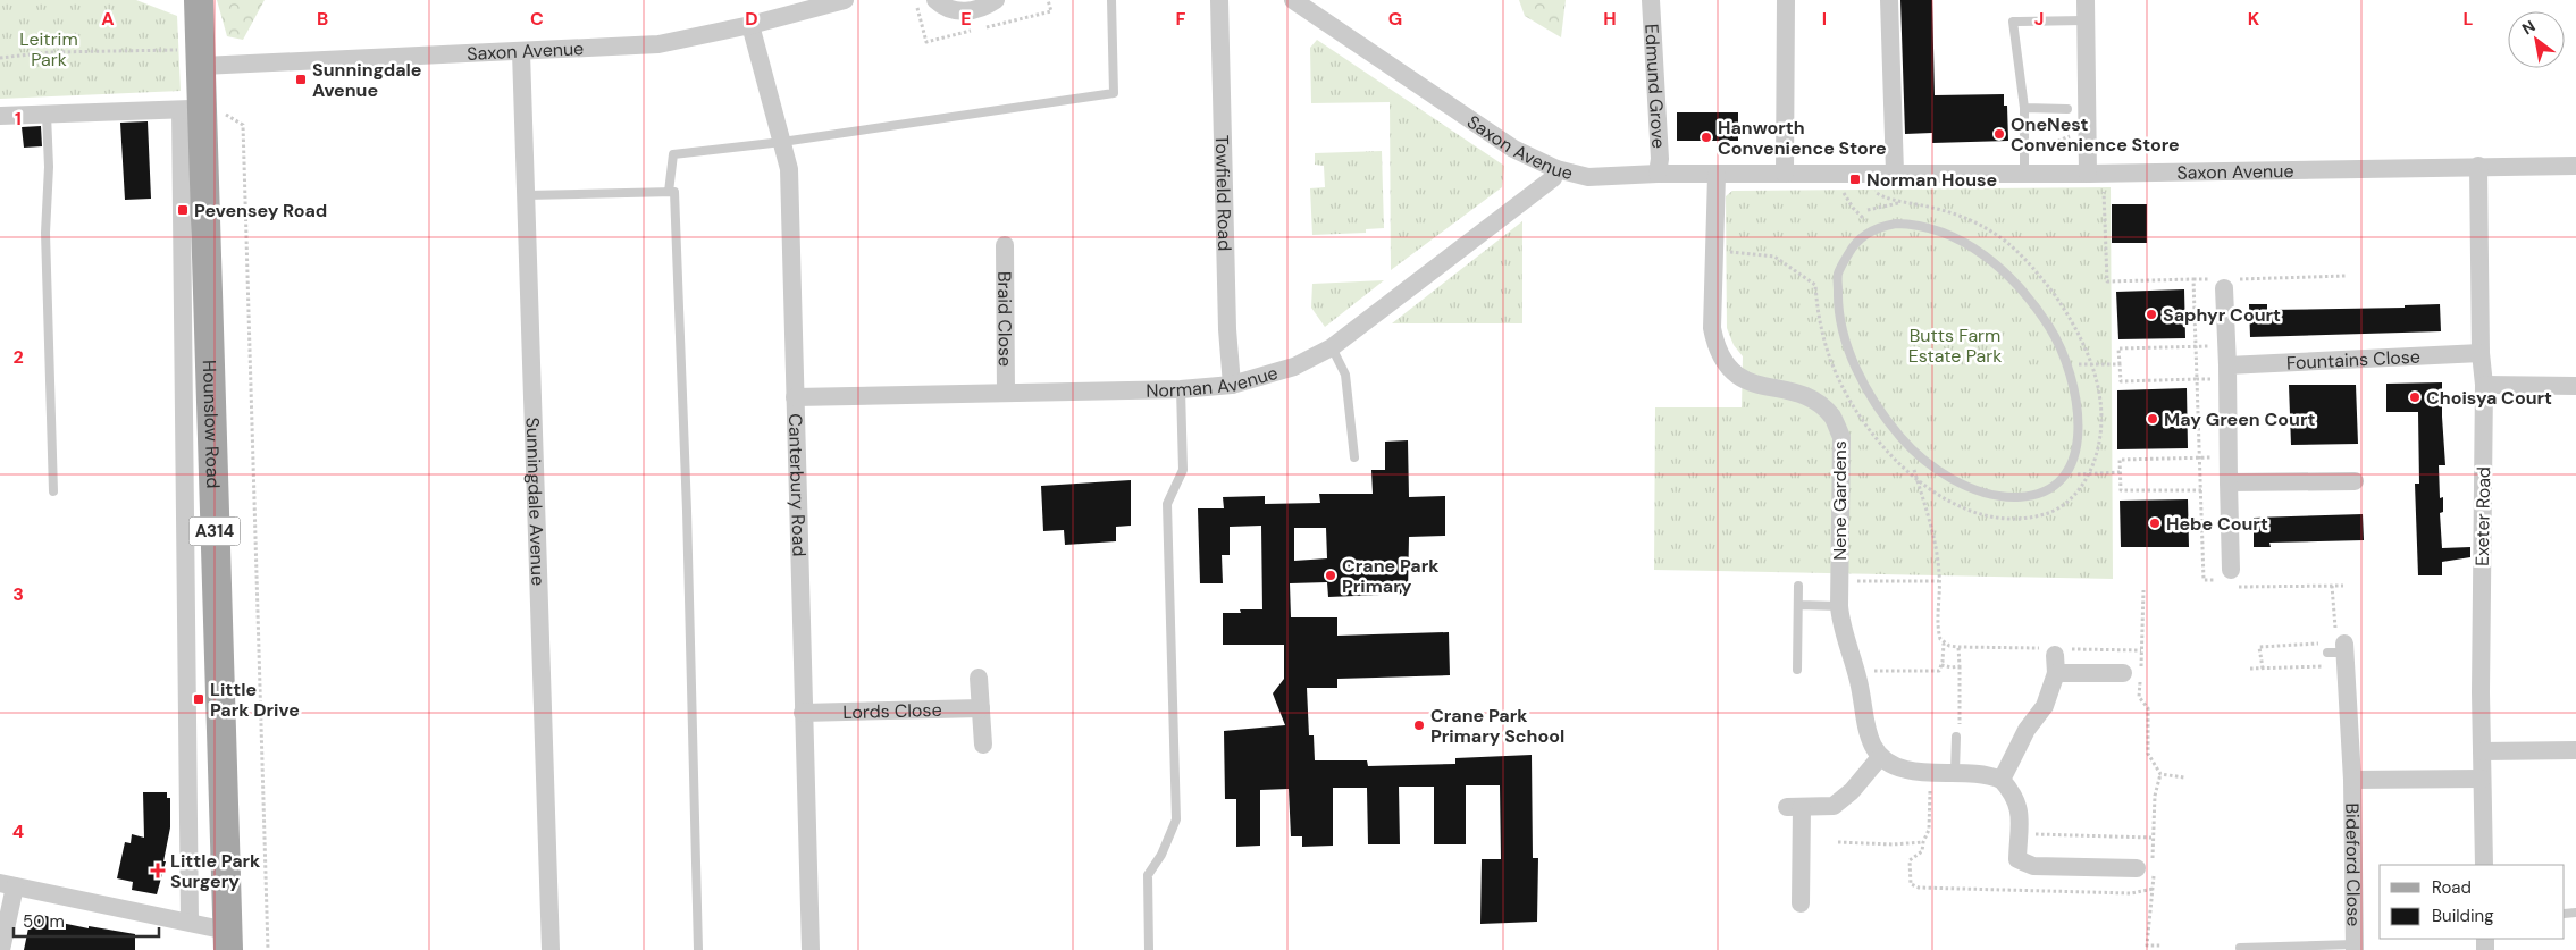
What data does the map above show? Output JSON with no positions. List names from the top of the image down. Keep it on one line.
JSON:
{"streets":{"main road":["Hounslow Road","A314"],"street":["Saxon Avenue","Edmund Grove","Towfield Road","Braid Close","Fountains Close","Norman Avenue","Canterbury Road","Nene Gardens","Sunningdale Avenue","Exeter Road","Lords Close","Bideford Close"]},"crossings":[["Saxon Avenue","Edmund Grove"],["Saxon Avenue","Norman Avenue"],["Saxon Avenue","Hounslow Road"],["Saxon Avenue","Canterbury Road"],["Saxon Avenue","Nene Gardens"],["Saxon Avenue","Sunningdale Avenue"],["Saxon Avenue","Exeter Road"],["Towfield Road","Norman Avenue"],["Braid Close","Norman Avenue"],["Fountains Close","Exeter Road"],["Norman Avenue","Canterbury Road"],["Canterbury Road","Lords Close"],["Exeter Road","Bideford Close"]],"parks":["Leitrim Park","Butts Farm Estate Park"],"places":{"transit":["Sunningdale Avenue","Norman House","Pevensey Road","Little Park Drive"],"other":["OneNest Convenience Store","Hanworth Convenience Store","Saphyr Court","Choisya Court","May Green Court","Hebe Court","Crane Park Primary","Crane Park Primary School"],"health":["Little Park Surgery"]},"legend":["Road","Building"],"scale_bar":"50 m","north":"top left","grid":{"columns":["A","B","C","D","E","F","G","H","I","J","K","L"],"rows":["1","2","3","4"]}}
